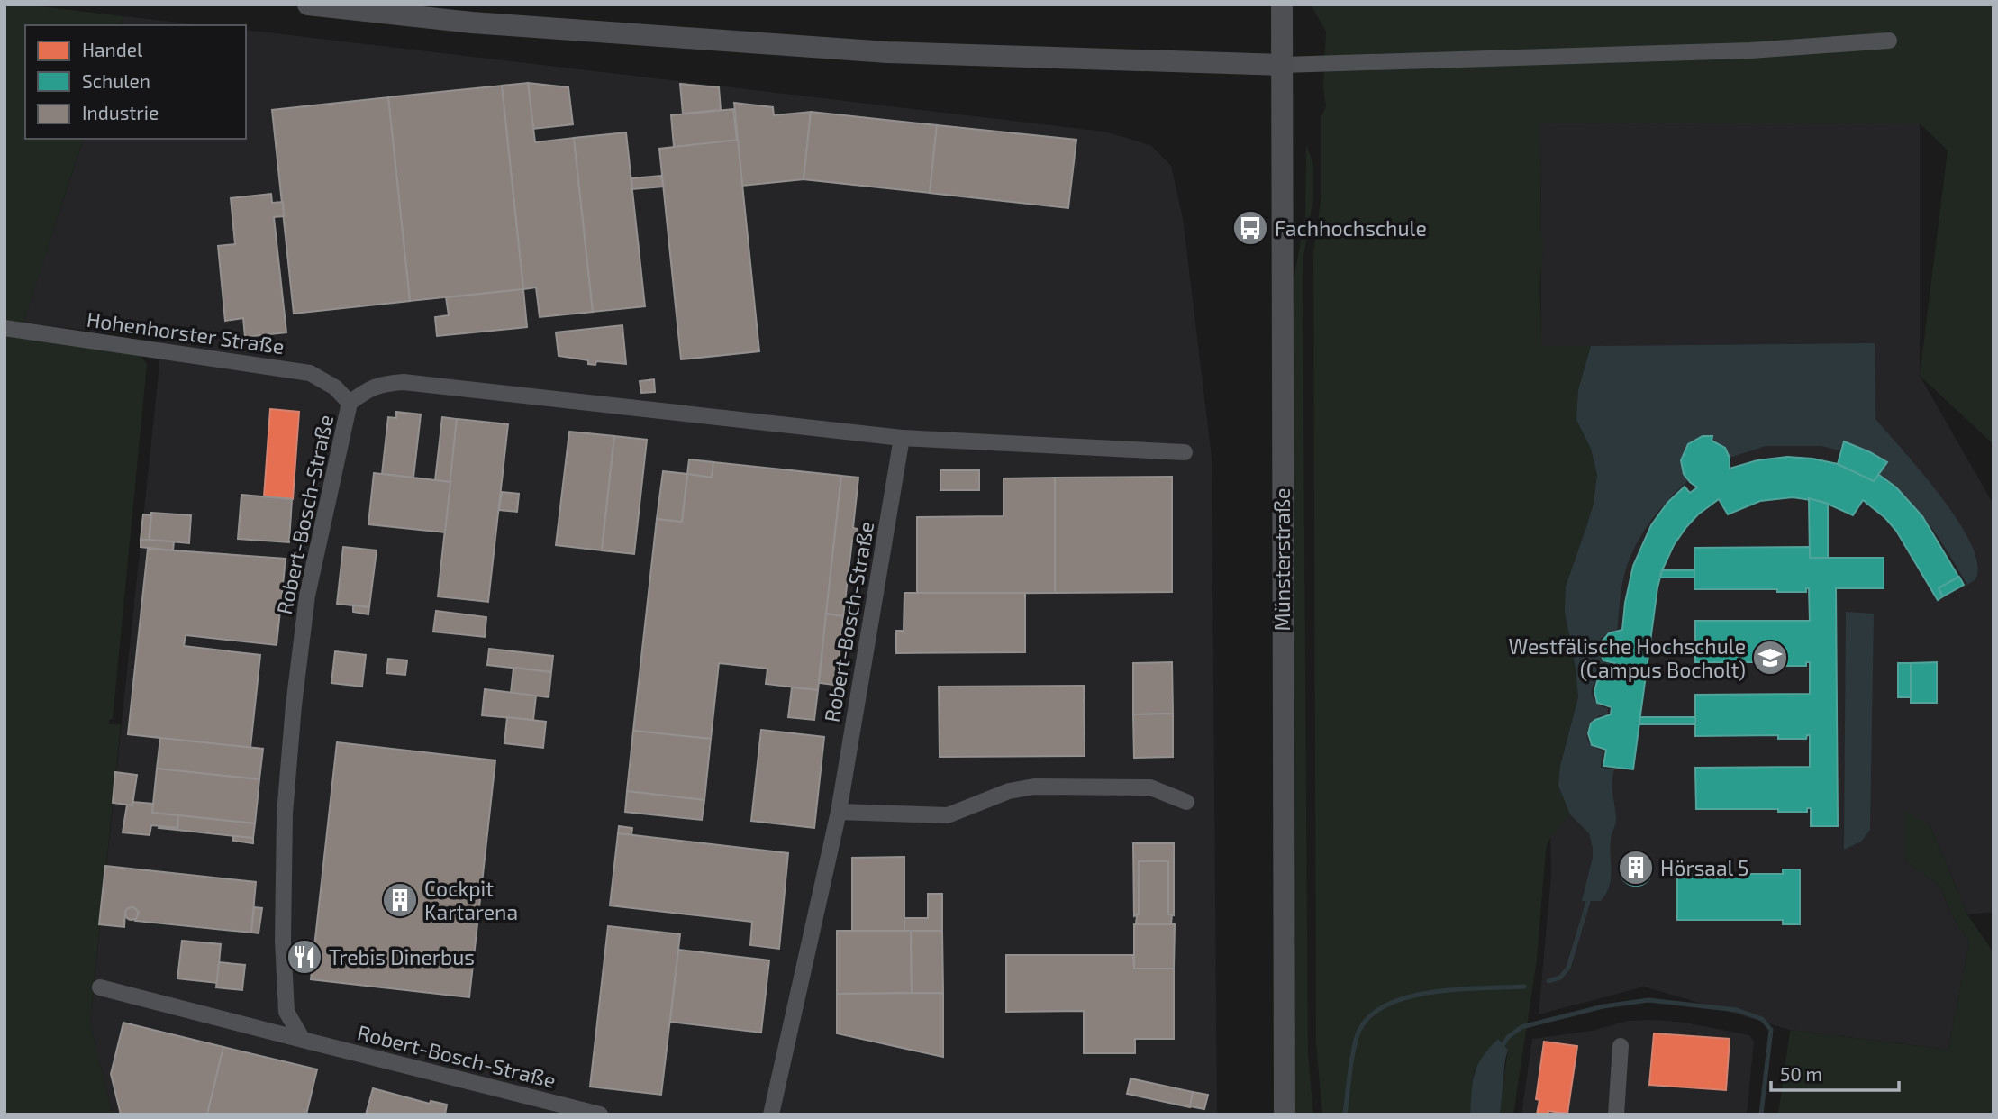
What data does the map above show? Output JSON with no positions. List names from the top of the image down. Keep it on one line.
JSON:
{"streets":{"main road":["Münsterstraße"],"street":["Hohenhorster Straße","Robert-Bosch-Straße"]},"crossings":[["Hohenhorster Straße","Robert-Bosch-Straße"]],"places":{"bus stop":["Fachhochschule"],"school or university":["Westfälische Hochschule (Campus Bocholt)"],"building":["Hörsaal 5","Cockpit Kartarena"],"restaurant":["Trebis Dinerbus"]},"legend":["Handel","Schulen","Industrie"],"scale_bar":"50 m"}
